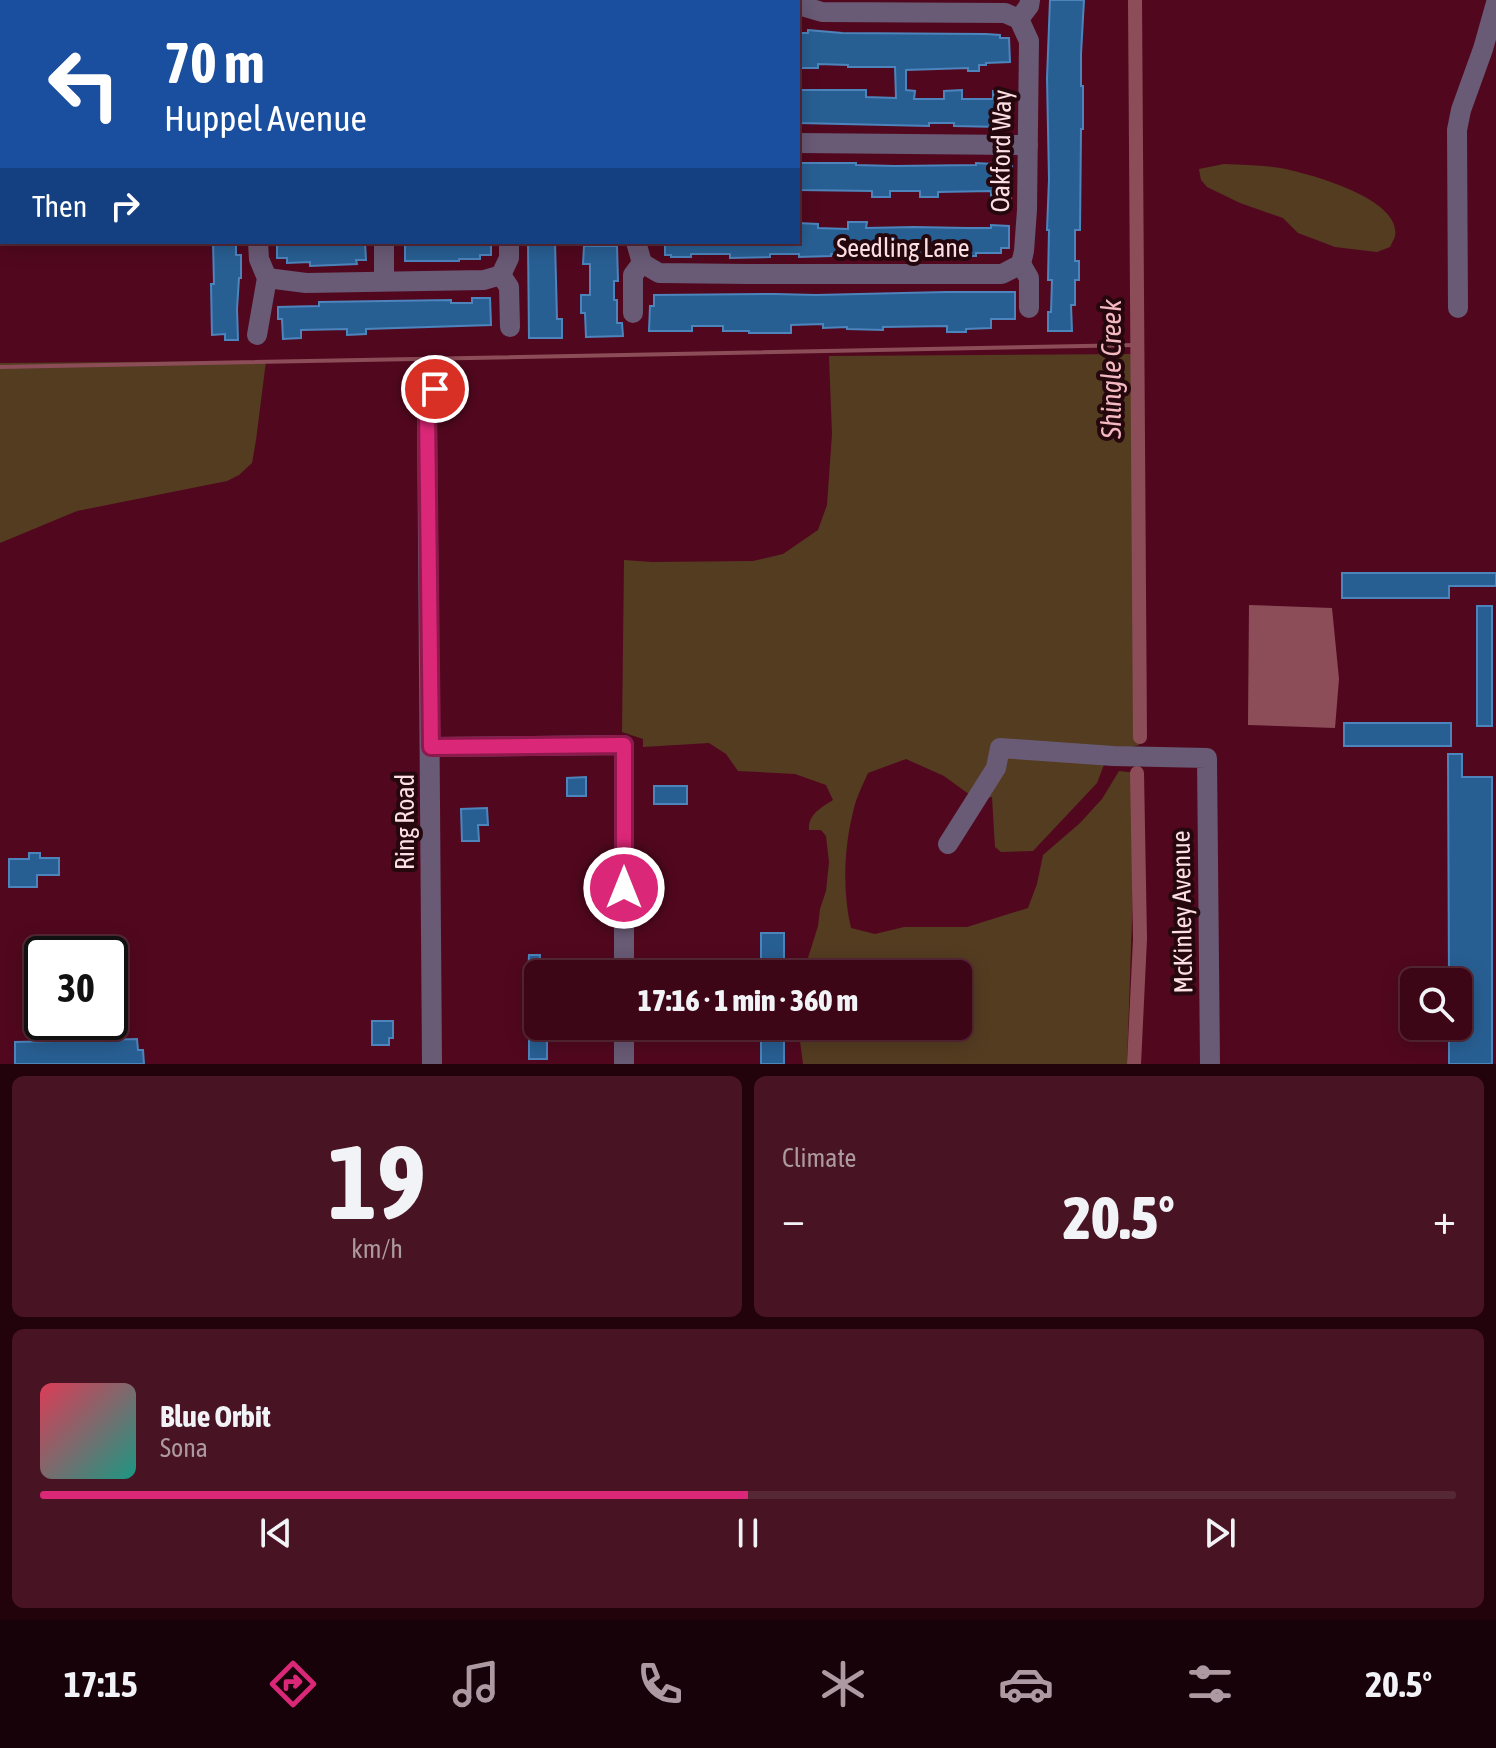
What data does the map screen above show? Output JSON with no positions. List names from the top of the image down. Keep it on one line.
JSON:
{"streets":{"street":["Oakford Way","Seedling Lane","Ring Road","McKinley Avenue"]},"crossings":[["Oakford Way","Seedling Lane"]],"water":["Shingle Creek"],"page":{"turn":["70 m","Huppel Avenue"],"then":"Then","limit":"30","trip":"17:16 · 1 min · 360 m","tile":[["19","km/h"],"Climate"],"heat":["−","20.5°","+"],"song":["Blue Orbit","Sona"],"tabs":["17:15","20.5°"]}}
